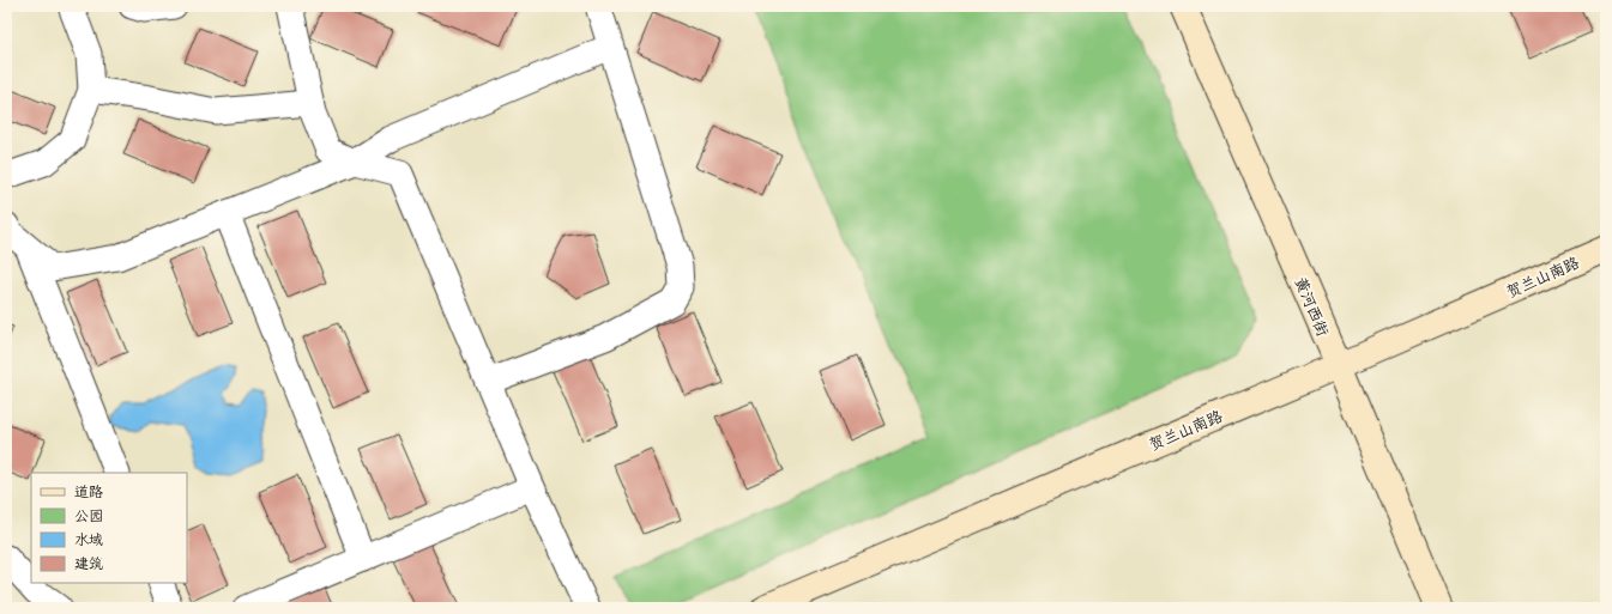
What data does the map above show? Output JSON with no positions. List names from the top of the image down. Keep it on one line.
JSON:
{"streets":{"street":["贺兰山南路","黄河西街"]},"crossings":[["贺兰山南路","黄河西街"]],"legend":["道路","公园","水域","建筑"]}
